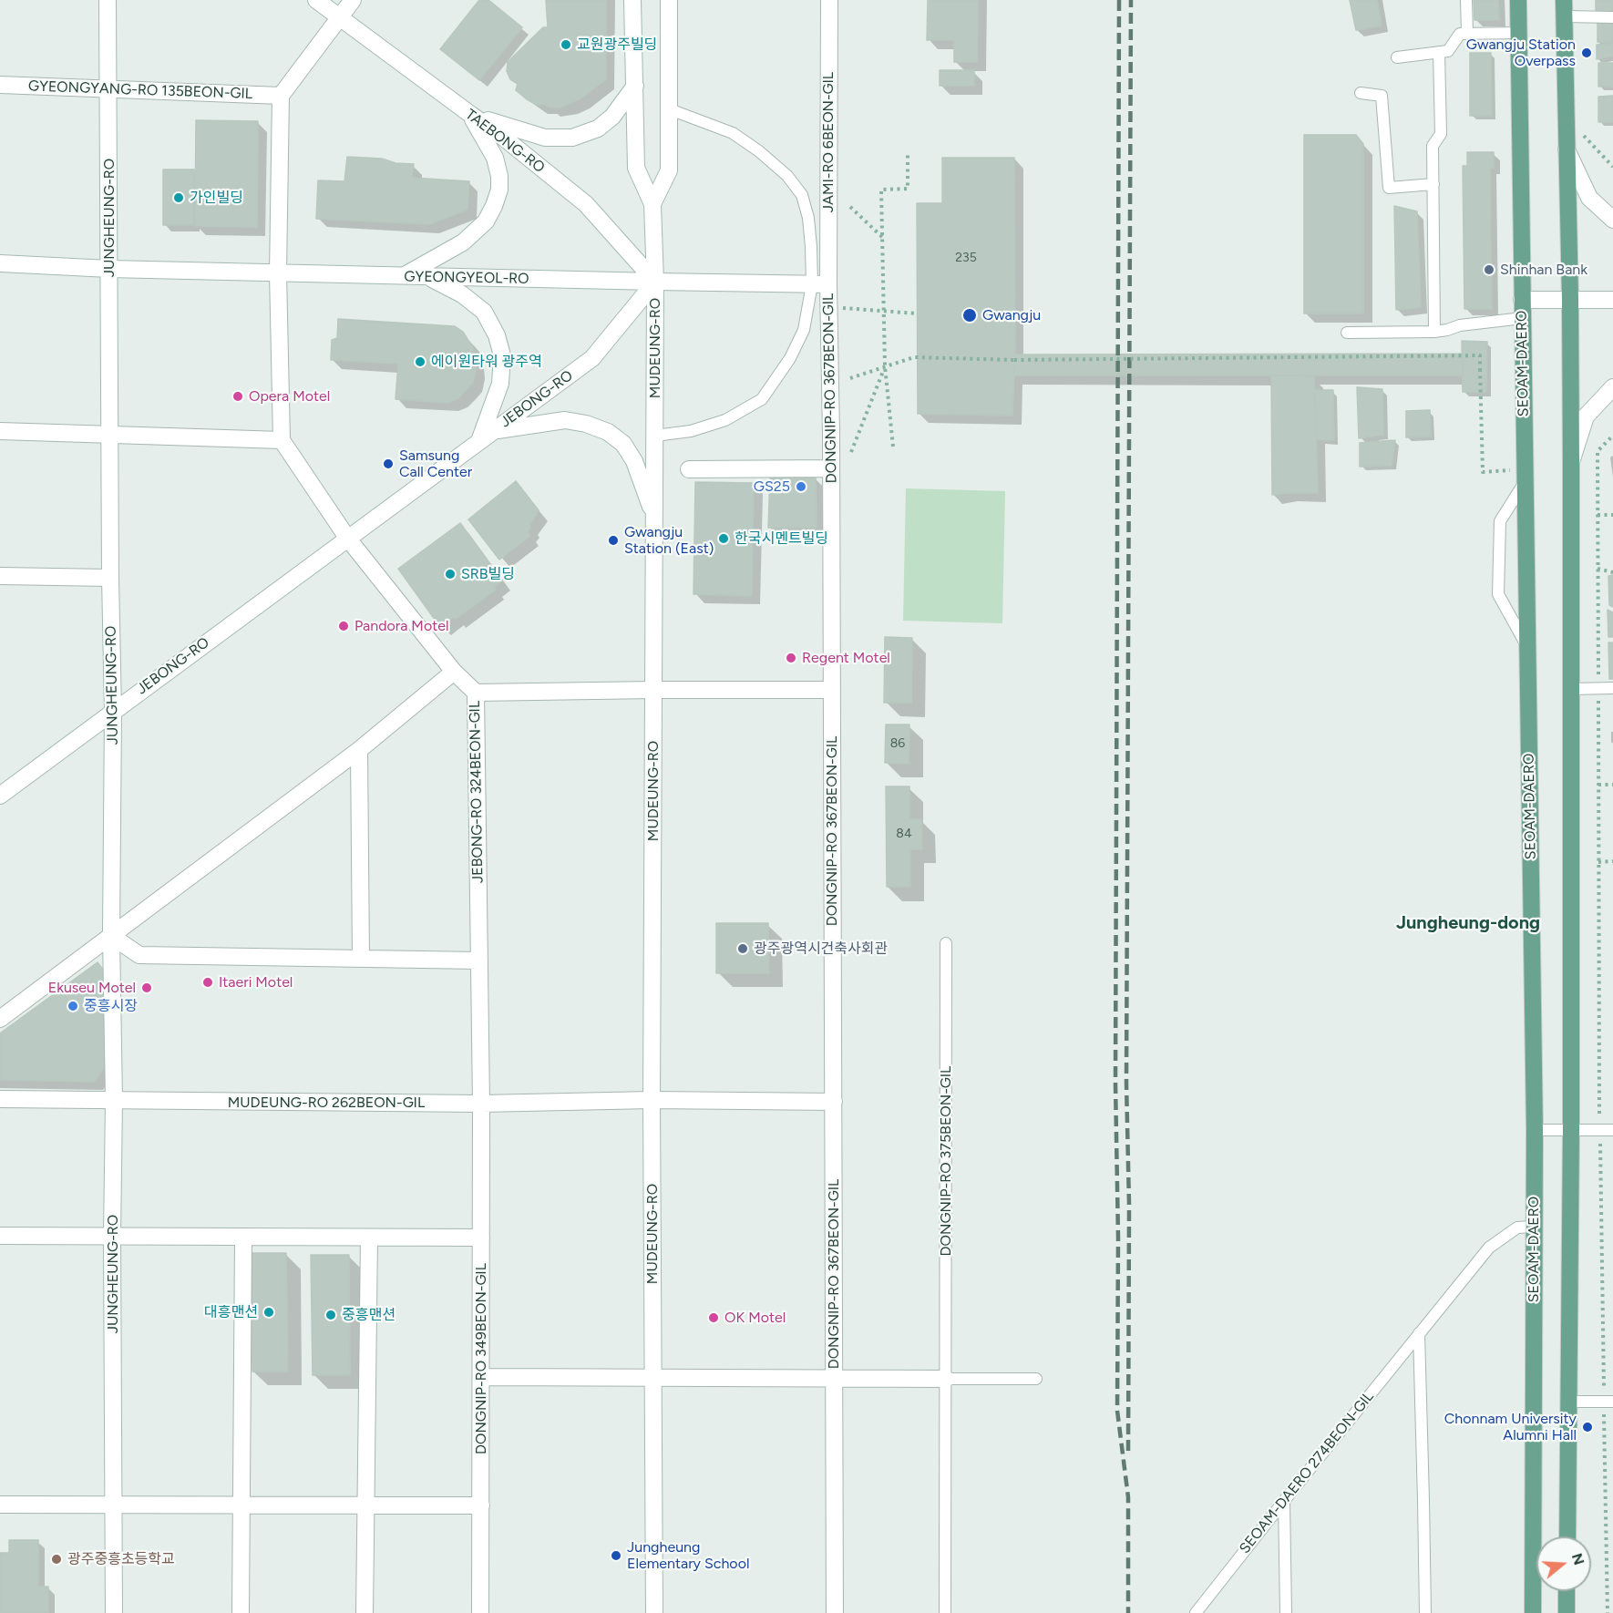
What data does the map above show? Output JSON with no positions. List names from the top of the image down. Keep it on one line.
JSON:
{"streets":{"main road":["SEOAM-DAERO"],"street":["GYEONGYANG-RO 135BEON-GIL","TAEBONG-RO","JAMI-RO 6BEON-GIL","JUNGHEUNG-RO","GYEONGYEOL-RO","MUDEUNG-RO","DONGNIP-RO 367BEON-GIL","JEBONG-RO","JEBONG-RO 324BEON-GIL","MUDEUNG-RO 262BEON-GIL","DONGNIP-RO 349BEON-GIL"],"lane":["DONGNIP-RO 375BEON-GIL","SEOAM-DAERO 274BEON-GIL"]},"crossings":[["GYEONGYANG-RO 135BEON-GIL","JUNGHEUNG-RO"],["TAEBONG-RO","GYEONGYEOL-RO"],["TAEBONG-RO","MUDEUNG-RO"],["TAEBONG-RO","JEBONG-RO"],["JAMI-RO 6BEON-GIL","GYEONGYEOL-RO"],["JAMI-RO 6BEON-GIL","DONGNIP-RO 367BEON-GIL"],["JUNGHEUNG-RO","GYEONGYEOL-RO"],["JUNGHEUNG-RO","JEBONG-RO"],["JUNGHEUNG-RO","MUDEUNG-RO 262BEON-GIL"],["GYEONGYEOL-RO","MUDEUNG-RO"],["GYEONGYEOL-RO","DONGNIP-RO 367BEON-GIL"],["GYEONGYEOL-RO","JEBONG-RO"],["MUDEUNG-RO","JEBONG-RO"],["MUDEUNG-RO","MUDEUNG-RO 262BEON-GIL"],["SEOAM-DAERO","SEOAM-DAERO 274BEON-GIL"],["DONGNIP-RO 367BEON-GIL","MUDEUNG-RO 262BEON-GIL"],["DONGNIP-RO 367BEON-GIL","DONGNIP-RO 375BEON-GIL"],["JEBONG-RO","JEBONG-RO 324BEON-GIL"],["JEBONG-RO 324BEON-GIL","MUDEUNG-RO 262BEON-GIL"],["JEBONG-RO 324BEON-GIL","DONGNIP-RO 349BEON-GIL"],["MUDEUNG-RO 262BEON-GIL","DONGNIP-RO 349BEON-GIL"]],"districts":["Jungheung-dong"],"places":["교원광주빌딩","Gwangju Station Overpass","가인빌딩","Shinhan Bank","Gwangju","에이원타워 광주역","Opera Motel","Samsung Call Center","GS25","한국시멘트빌딩","Gwangju Station (East)","SRB빌딩","Pandora Motel","Regent Motel","광주광역시건축사회관","Itaeri Motel","Ekuseu Motel","중흥시장","대흥맨션","중흥맨션","OK Motel","Chonnam University Alumni Hall","Jungheung Elementary School","광주중흥초등학교"],"house_numbers":["235","86","84"],"north":"right"}
